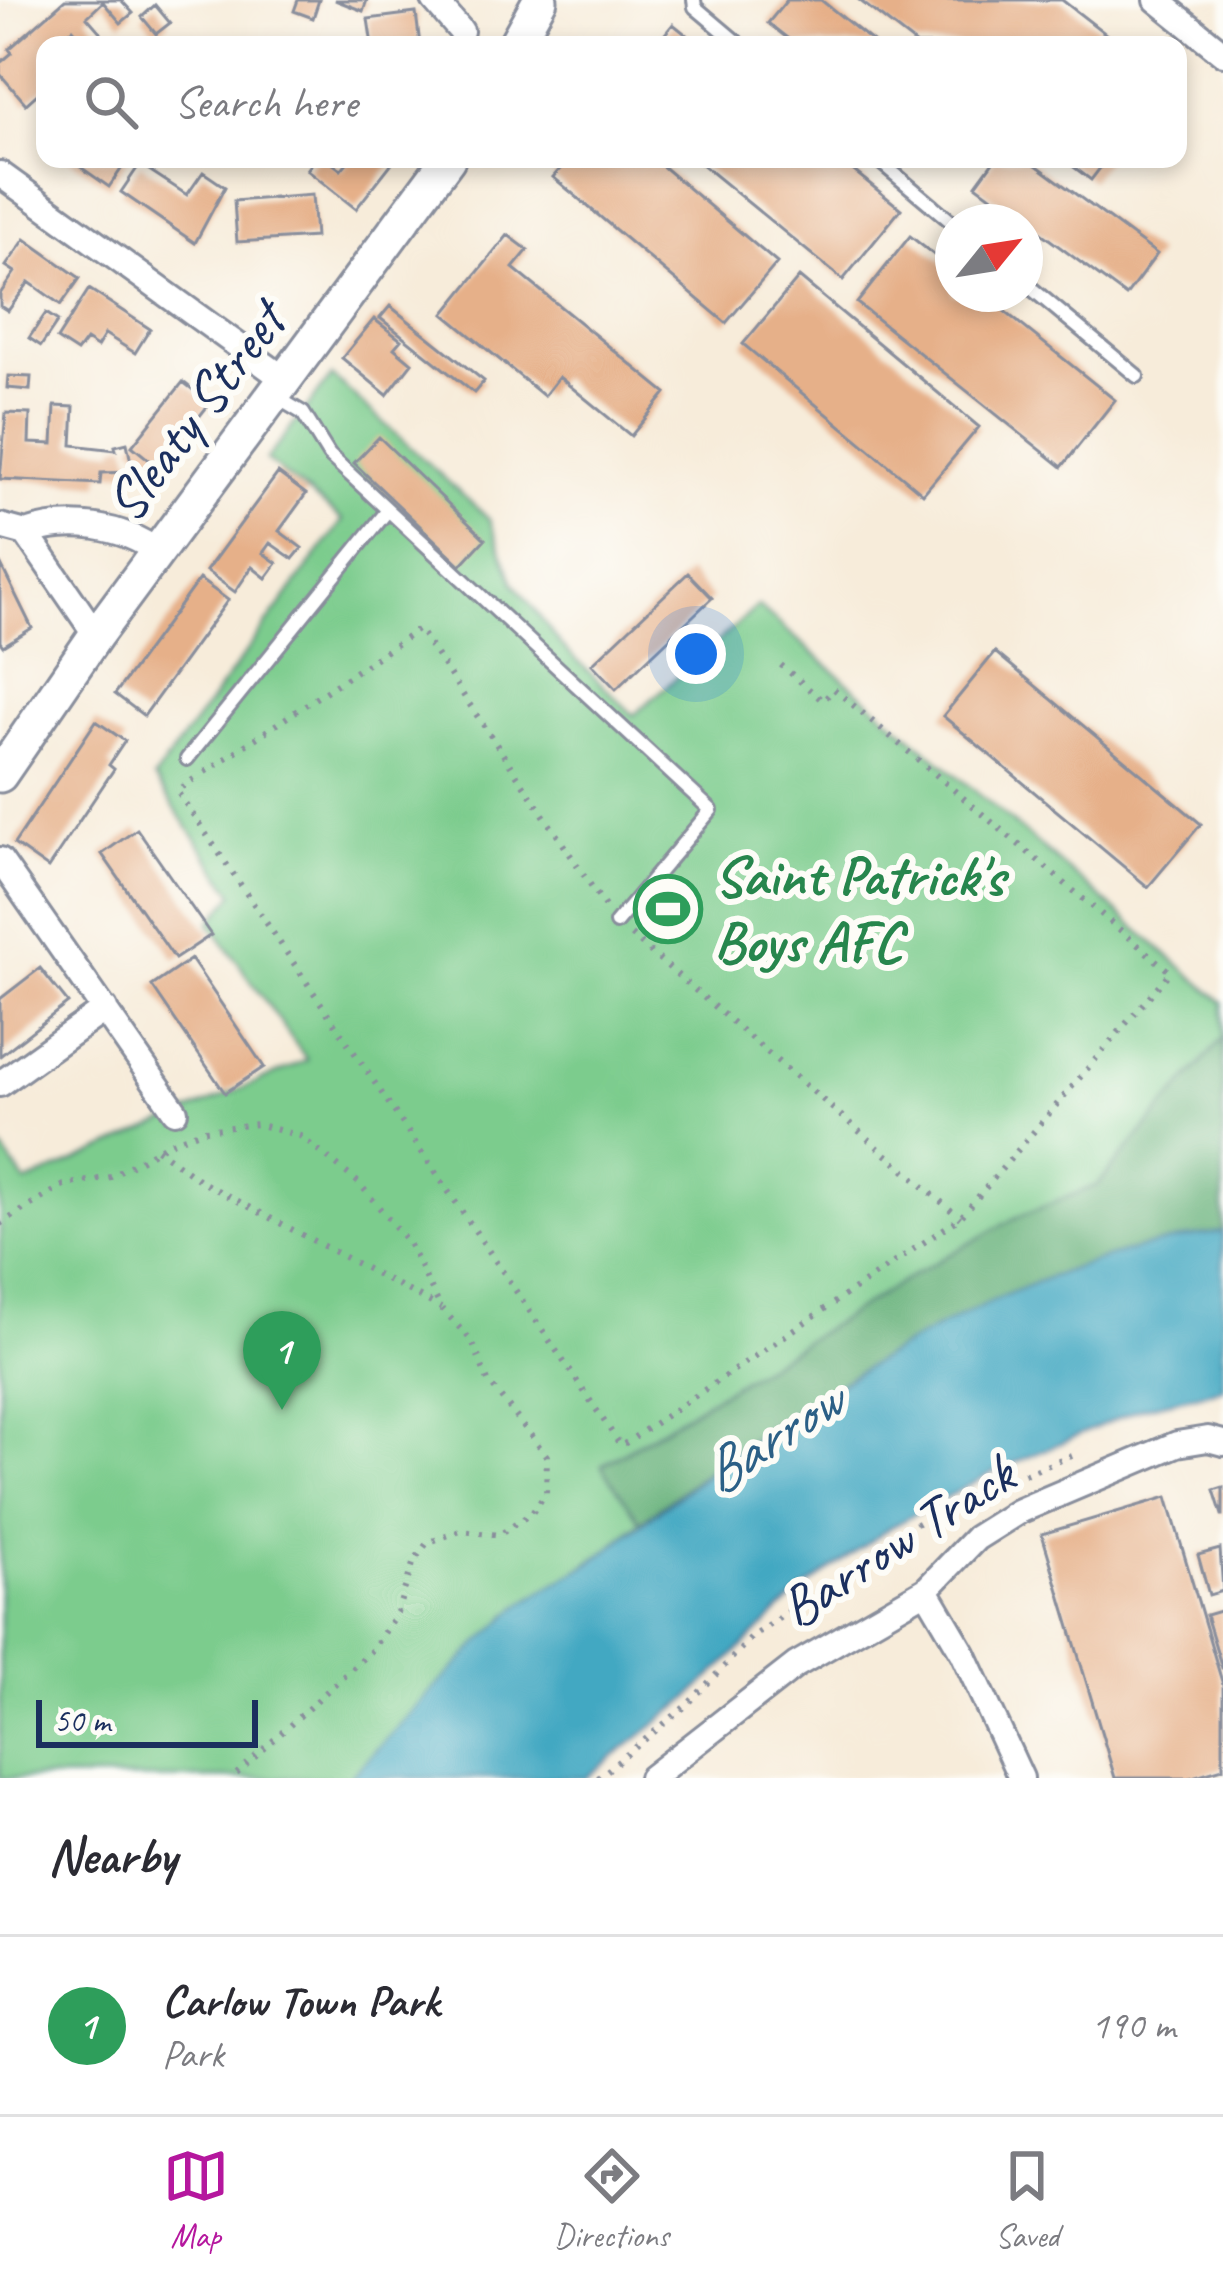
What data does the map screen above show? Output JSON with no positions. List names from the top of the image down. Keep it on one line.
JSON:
{"streets":{"street":["Sleaty Street","Barrow Track"]},"water":["Barrow"],"places":{"sports":["Saint Patrick's Boys AFC"]},"scale_bar":"50 m","north":"top right","page":{"search":"Search here","pins":"1","scale":"50 m","heading":"Nearby","list":[{"mark":"1","name":"Carlow Town Park","note":"Park","value":"190 m"}],"nav":["Map","Directions","Saved"]}}
